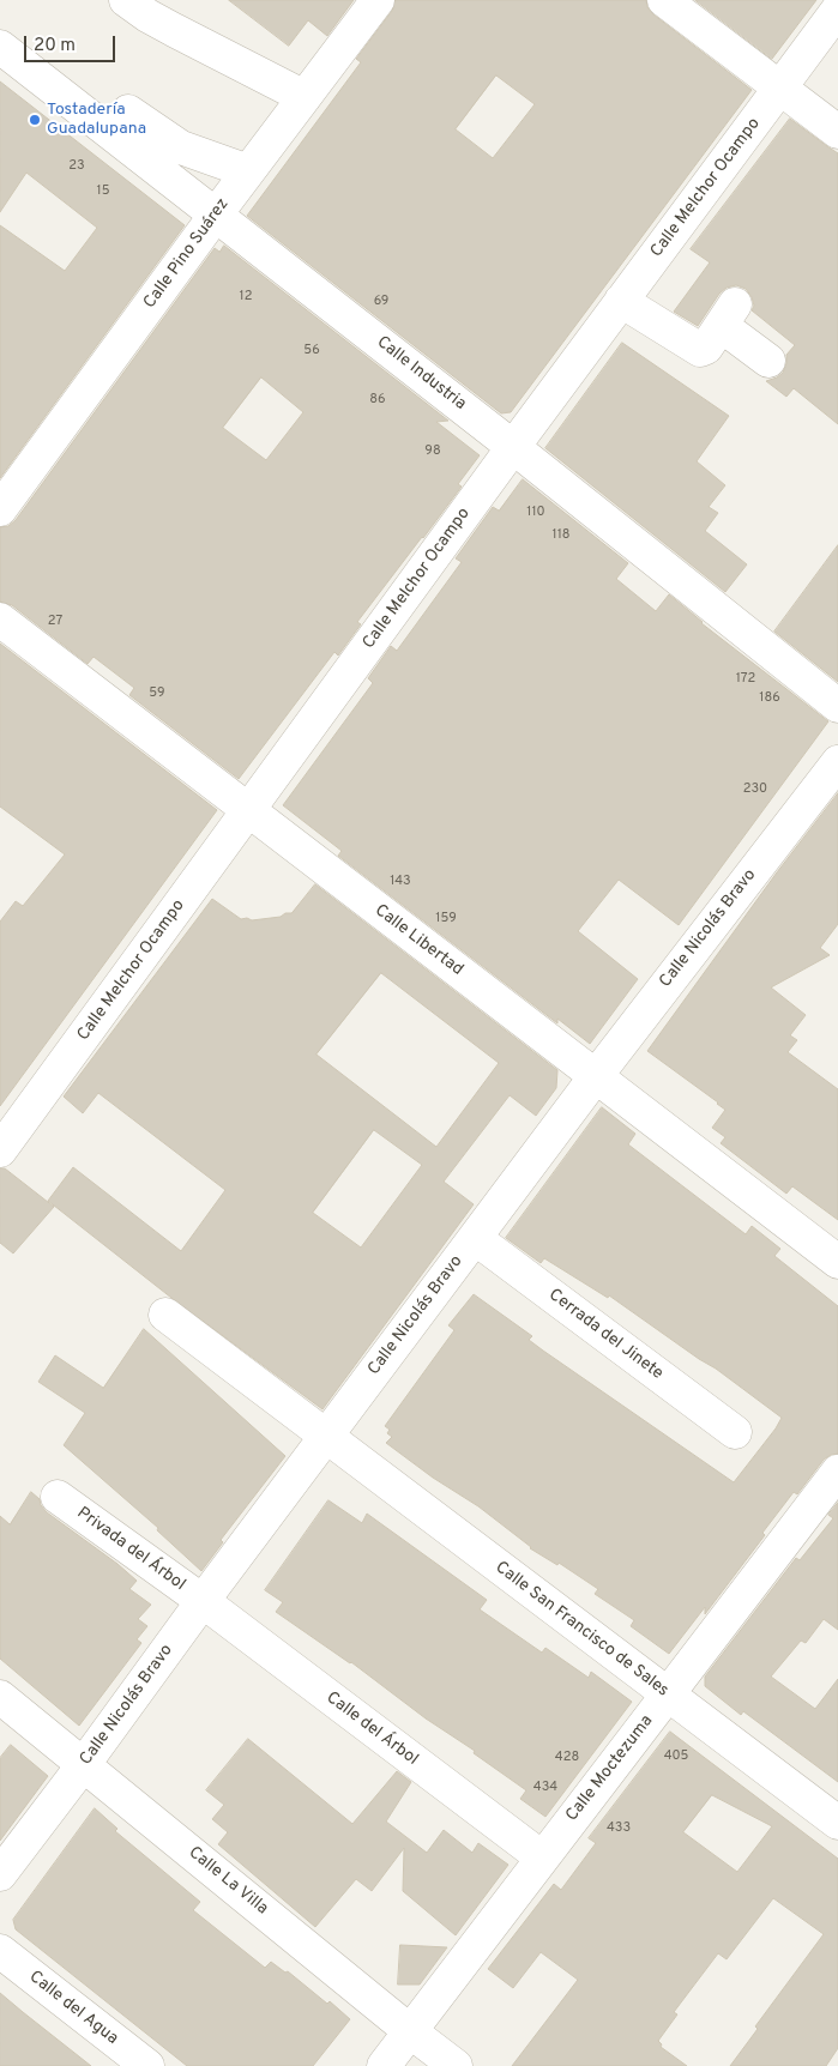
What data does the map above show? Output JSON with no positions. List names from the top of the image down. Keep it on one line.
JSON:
{"streets":{"street":["Calle Melchor Ocampo","Calle Pino Suárez","Calle Industria","Calle Nicolás Bravo","Calle Libertad","Cerrada del Jinete","Privada del Árbol","Calle San Francisco de Sales","Calle del Árbol","Calle Moctezuma","Calle La Villa","Calle del Agua"]},"crossings":[["Calle Melchor Ocampo","Calle Industria"],["Calle Melchor Ocampo","Calle Libertad"],["Calle Pino Suárez","Calle Industria"],["Calle Nicolás Bravo","Calle Libertad"],["Calle Nicolás Bravo","Cerrada del Jinete"],["Calle Nicolás Bravo","Privada del Árbol"],["Calle Nicolás Bravo","Calle San Francisco de Sales"],["Calle Nicolás Bravo","Calle del Árbol"],["Calle Nicolás Bravo","Calle La Villa"],["Privada del Árbol","Calle del Árbol"],["Calle San Francisco de Sales","Calle Moctezuma"],["Calle del Árbol","Calle Moctezuma"],["Calle Moctezuma","Calle La Villa"]],"places":["Tostadería Guadalupana"],"house_numbers":["23","15","12","69","56","86","98","110","118","27","172","59","186","230","143","159","405","428","434","433"],"scale_bar":"20 m"}
